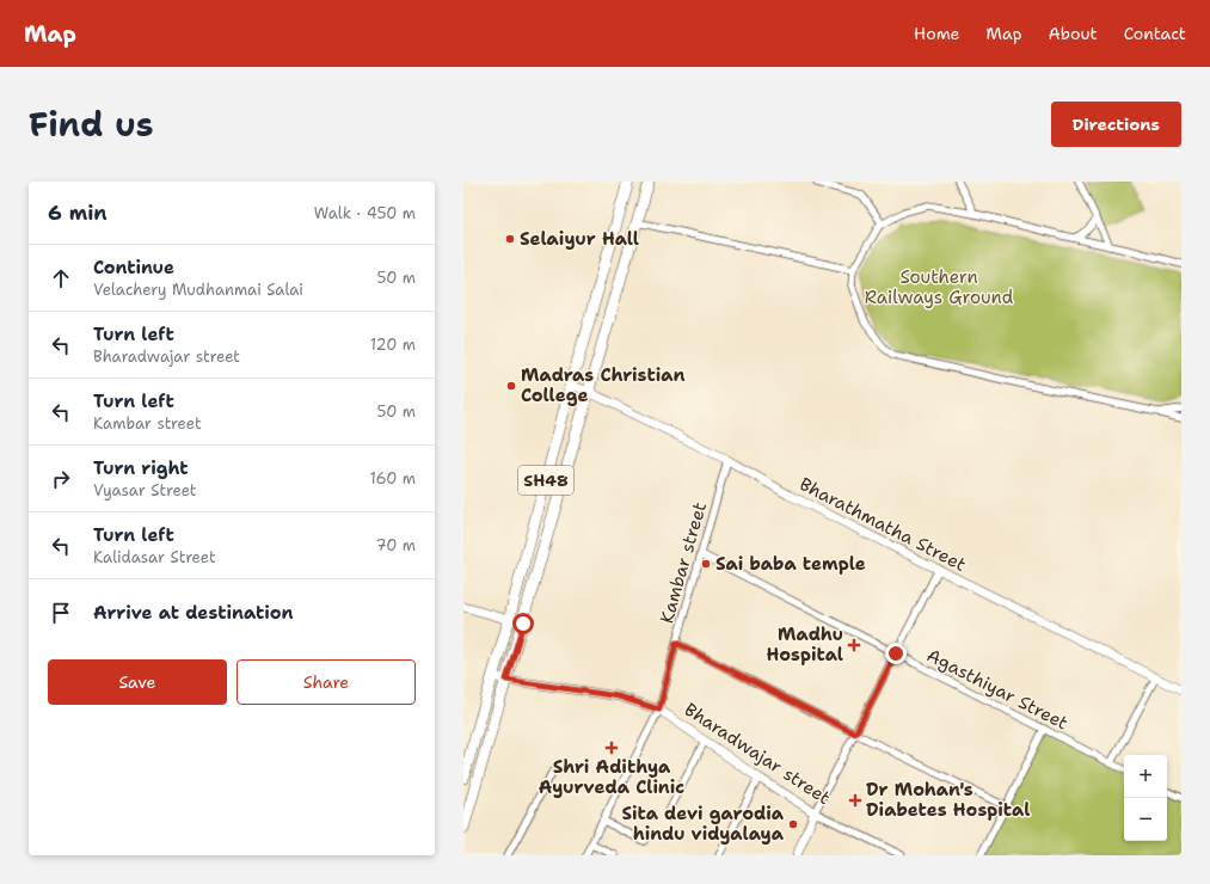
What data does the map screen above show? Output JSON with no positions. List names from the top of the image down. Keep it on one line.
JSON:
{"streets":{"main road":["SH48"],"street":["Bharathmatha Street","Kambar street","Agasthiyar Street","Bharadwajar street"]},"crossings":[["SH48","Bharathmatha Street"],["SH48","Bharadwajar street"],["Bharathmatha Street","Kambar street"],["Kambar street","Agasthiyar Street"],["Kambar street","Bharadwajar street"]],"parks":["Southern Railways Ground"],"places":{"other":["Selaiyur Hall","Madras Christian College","Sai baba temple","Sita devi garodia hindu vidyalaya"],"health":["Madhu Hospital","Shri Adithya Ayurveda Clinic","Dr Mohan's Diabetes Hospital"]},"page":{"header":"Map","nav":["Home","Map","About","Contact"],"title":"Find us","buttons":["Directions",["Save","Share"]],"heading":["6 min","Walk · 450 m"],"list":[["Continue","Velachery Mudhanmai Salai","50 m"],["Turn left","Bharadwajar street","120 m"],["Turn left","Kambar street","50 m"],["Turn right","Vyasar Street","160 m"],["Turn left","Kalidasar Street","70 m"],"Arrive at destination"],"map_buttons":["+","−"]}}
